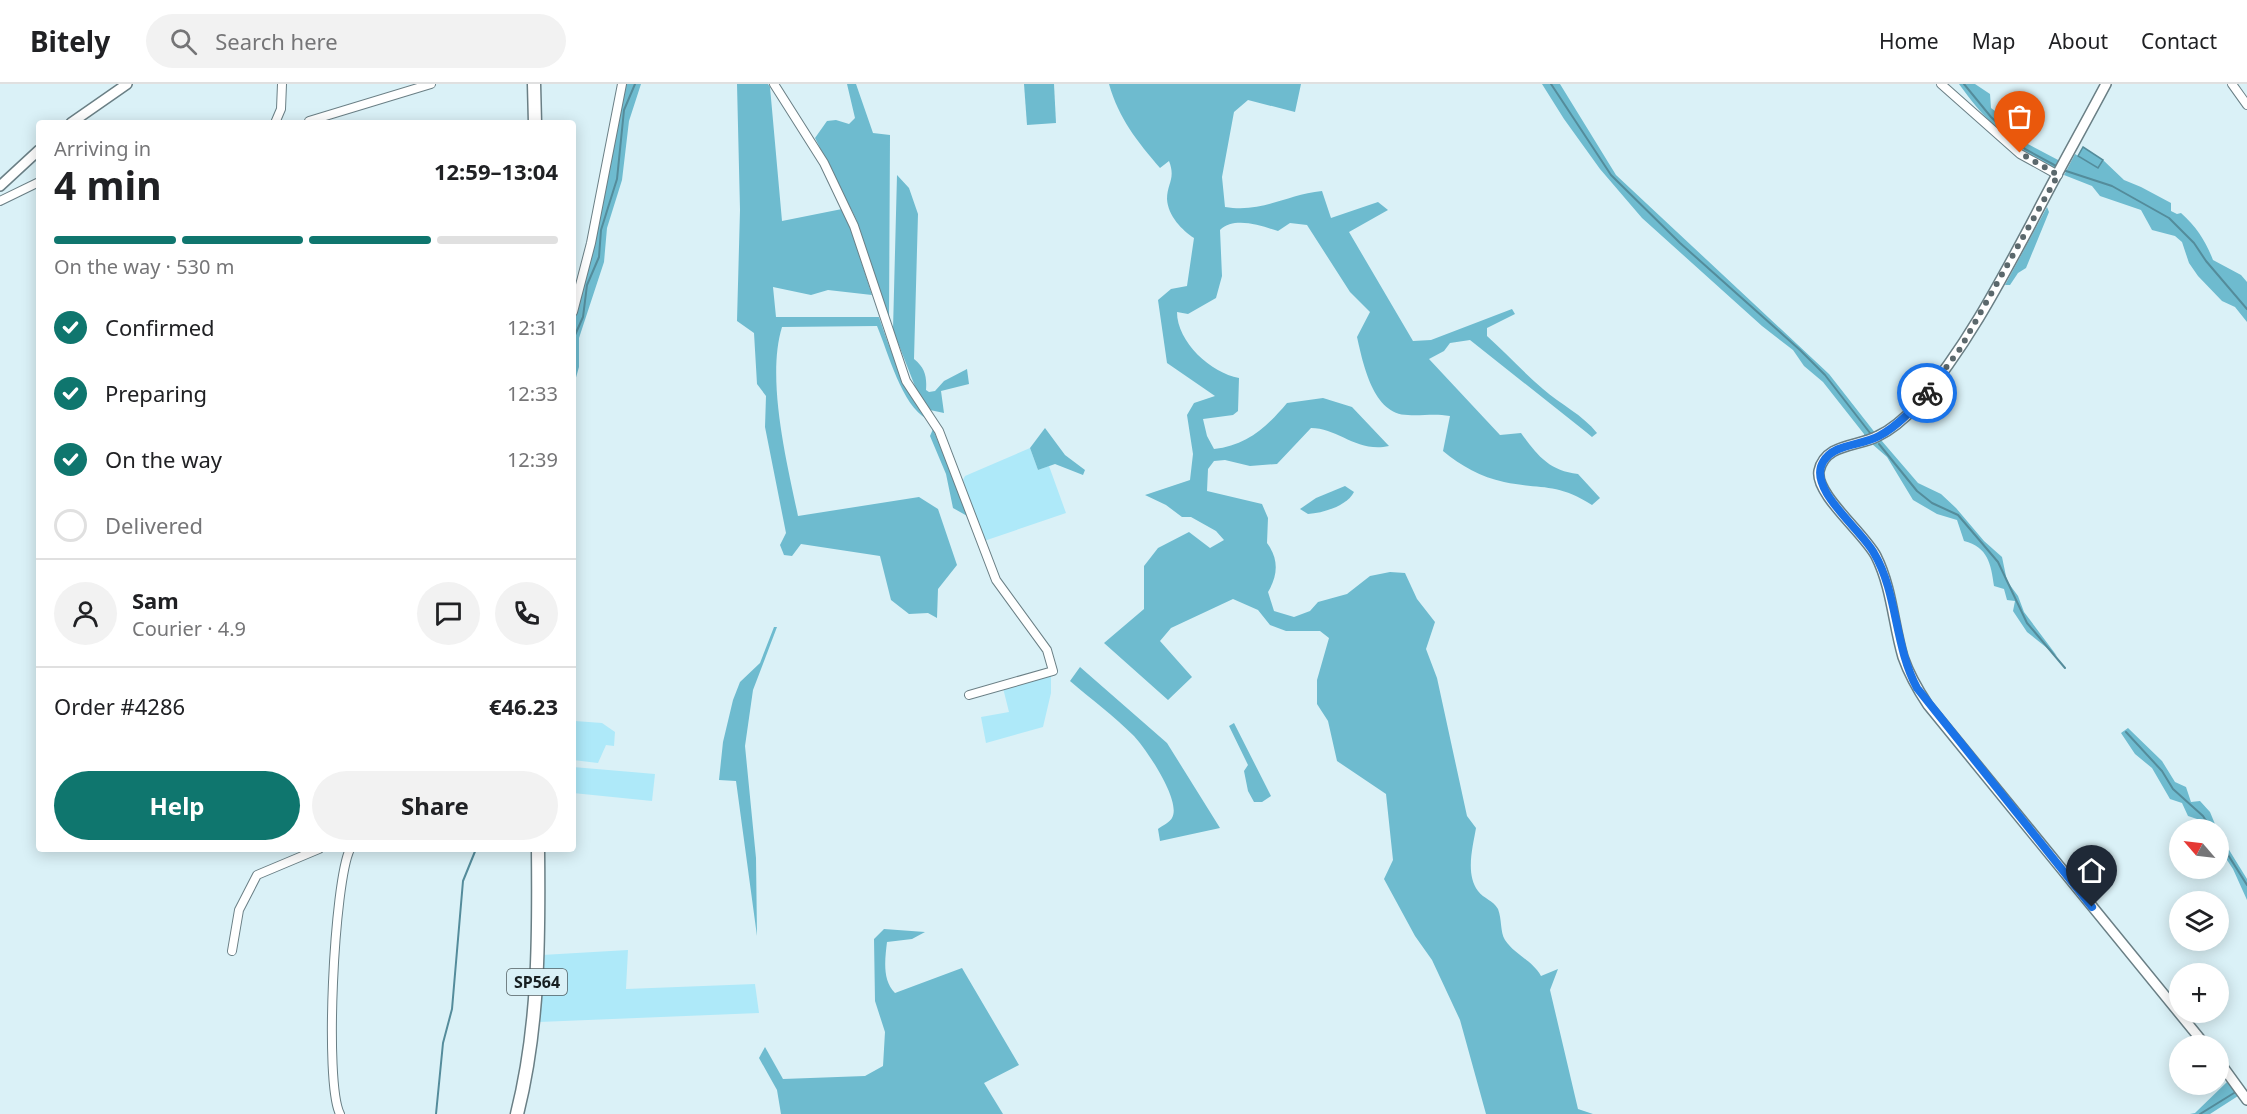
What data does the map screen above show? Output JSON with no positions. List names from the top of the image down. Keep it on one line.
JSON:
{"streets":{"main road":["SP564"]},"north":"top left","page":{"header":"Bitely","search":"Search here","nav":["Home","Map","About","Contact"],"heading":["4 min","Arriving in","12:59–13:04"],"panel":["Sam","Courier · 4.9","Order #4286","€46.23"],"bar":"On the way · 530 m","list":[["Confirmed","12:31"],["Preparing","12:33"],["On the way","12:39"],"Delivered"],"buttons":["Help","Share"],"map_buttons":["+","−"]}}
